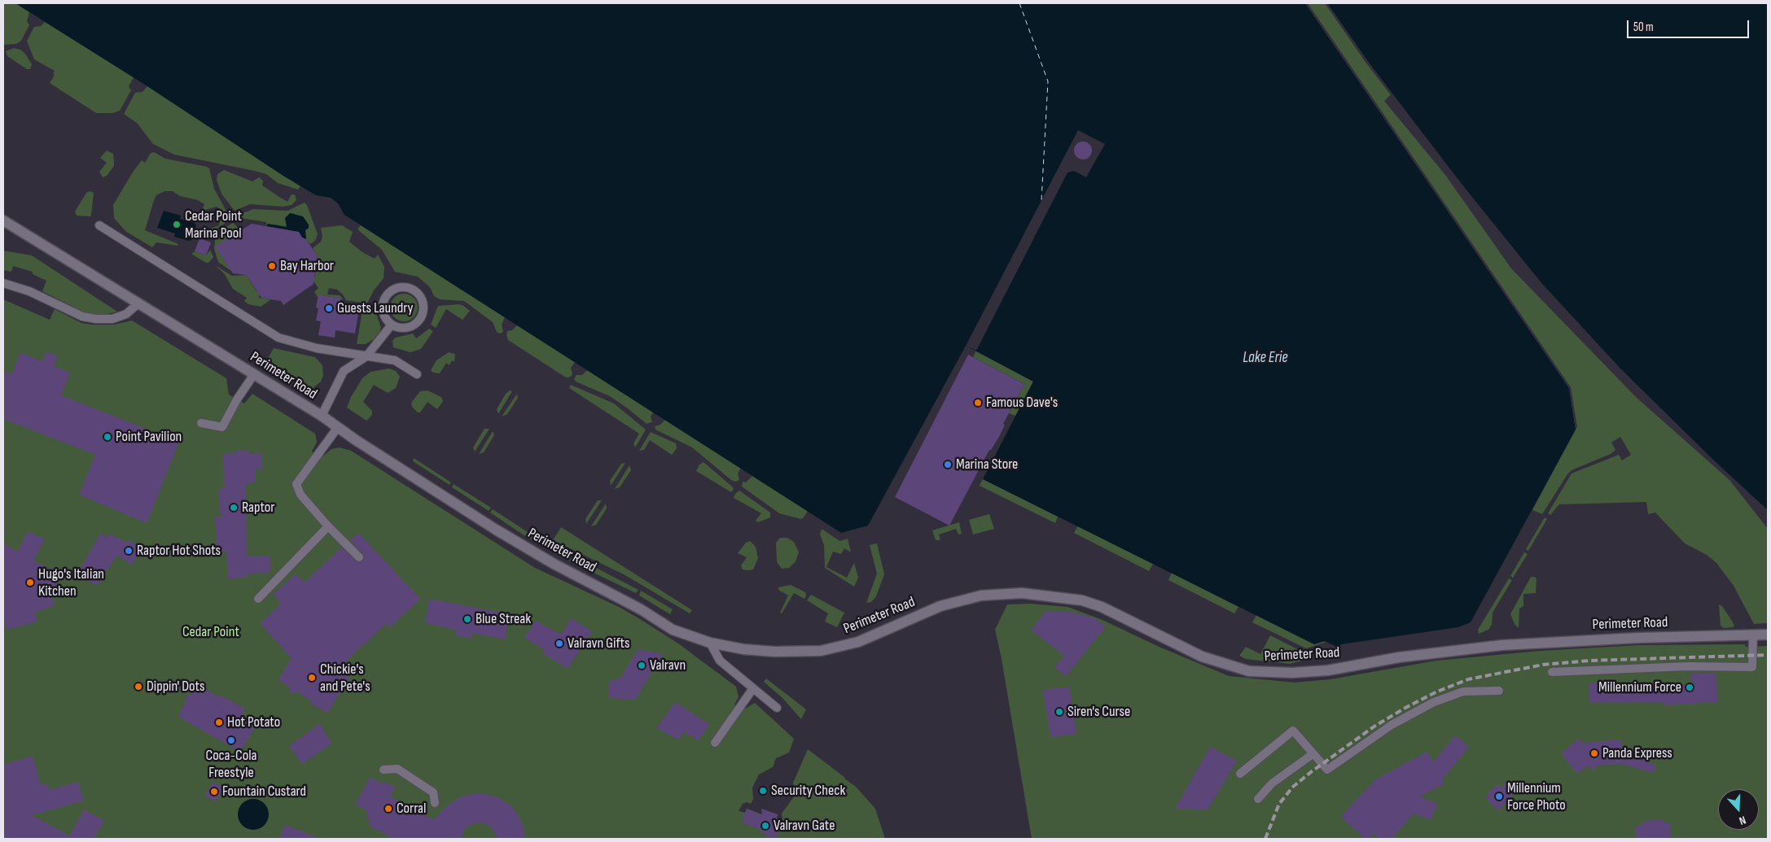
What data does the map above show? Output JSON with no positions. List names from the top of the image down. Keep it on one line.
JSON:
{"streets":{"street":["Perimeter Road"]},"water":["Lake Erie"],"parks":["Cedar Point"],"places":["Cedar Point Marina Pool","Bay Harbor","Guests Laundry","Famous Dave's","Point Pavilion","Marina Store","Raptor","Raptor Hot Shots","Hugo's Italian Kitchen","Blue Streak","Valravn Gifts","Valravn","Chickie's and Pete's","Dippin' Dots","Millennium Force","Siren's Curse","Hot Potato","Coca-Cola Freestyle","Panda Express","Security Check","Fountain Custard","Millennium Force Photo","Corral","Valravn Gate"],"scale_bar":"50 m","north":"bottom"}
